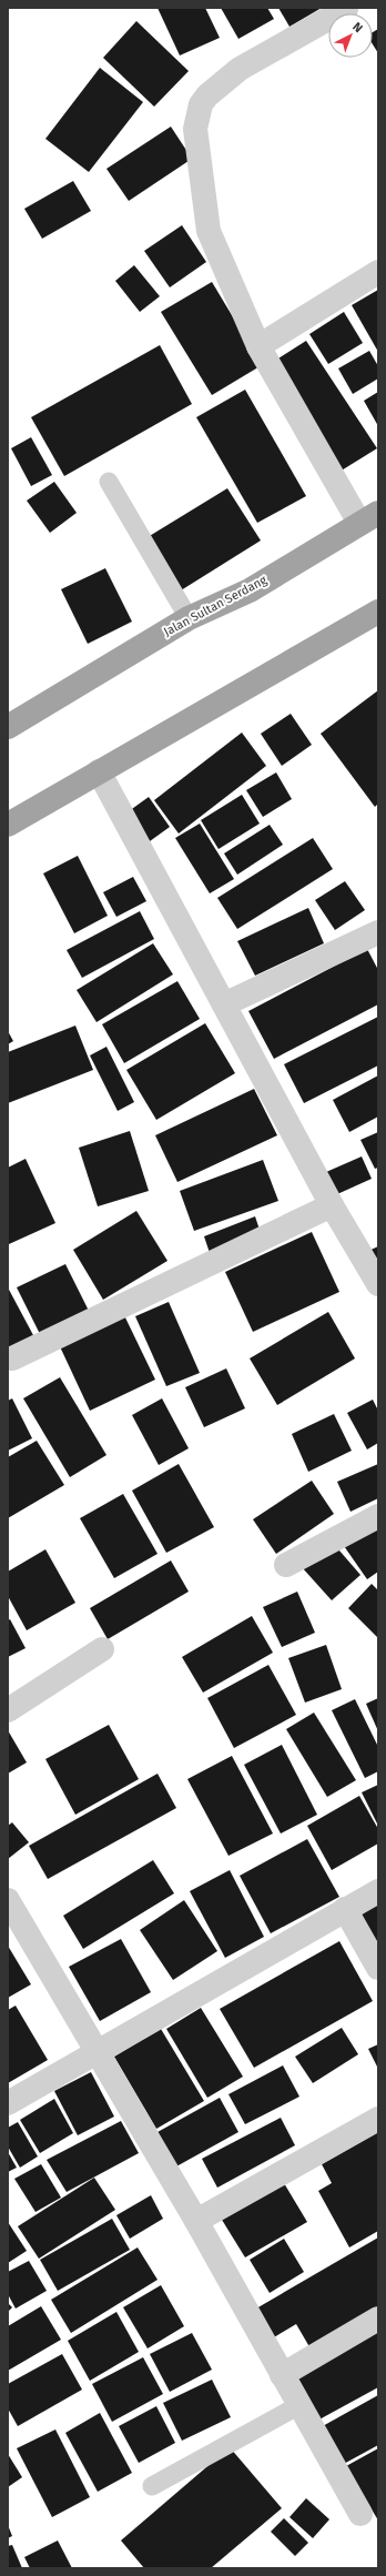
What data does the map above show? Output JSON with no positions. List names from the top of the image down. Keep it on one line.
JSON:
{"streets":{"highway":["Jalan Sultan Serdang"]},"north":"top right"}
